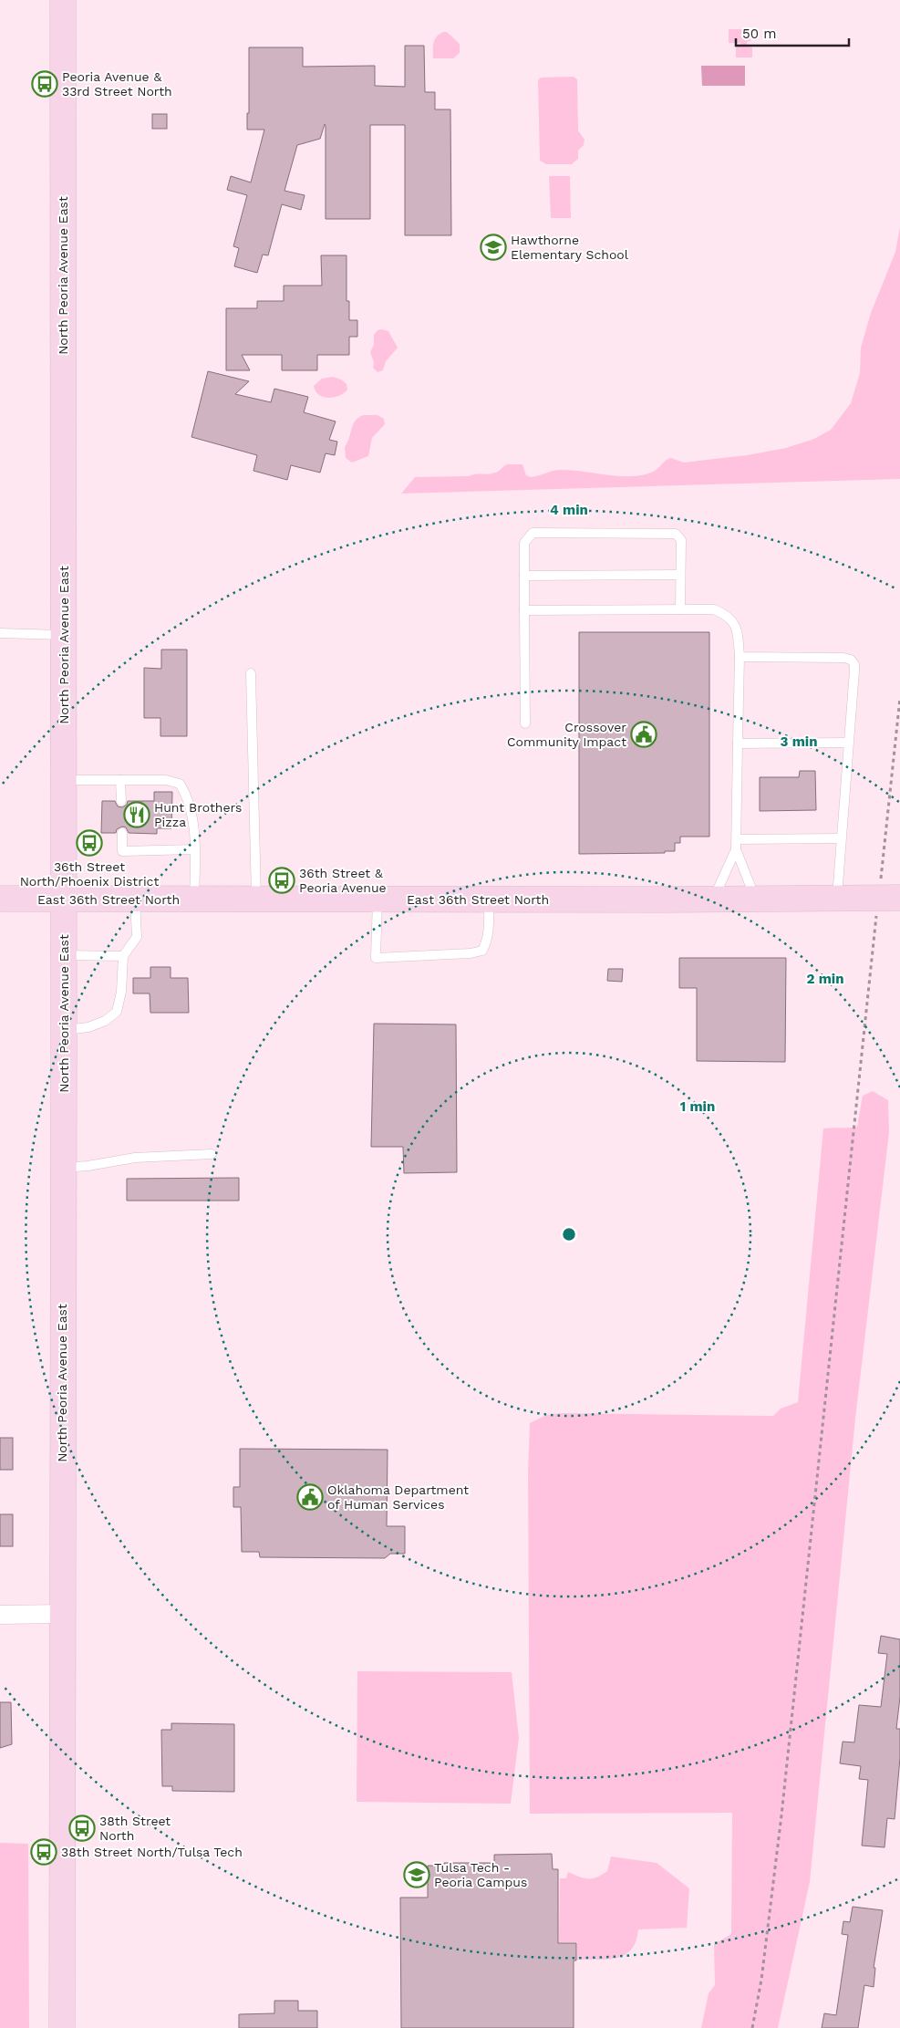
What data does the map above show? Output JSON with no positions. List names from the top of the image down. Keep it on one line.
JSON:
{"streets":{"main road":["North Peoria Avenue East","East 36th Street North"]},"crossings":[["North Peoria Avenue East","East 36th Street North"]],"places":{"bus stop":["Peoria Avenue & 33rd Street North","36th Street North/Phoenix District","36th Street & Peoria Avenue","38th Street North","38th Street North/Tulsa Tech"],"school or university":["Hawthorne Elementary School","Tulsa Tech - Peoria Campus"],"public building":["Crossover Community Impact","Oklahoma Department of Human Services"],"restaurant":["Hunt Brothers Pizza"]},"scale_bar":"50 m","rings":["4 min","3 min","2 min","1 min"]}
